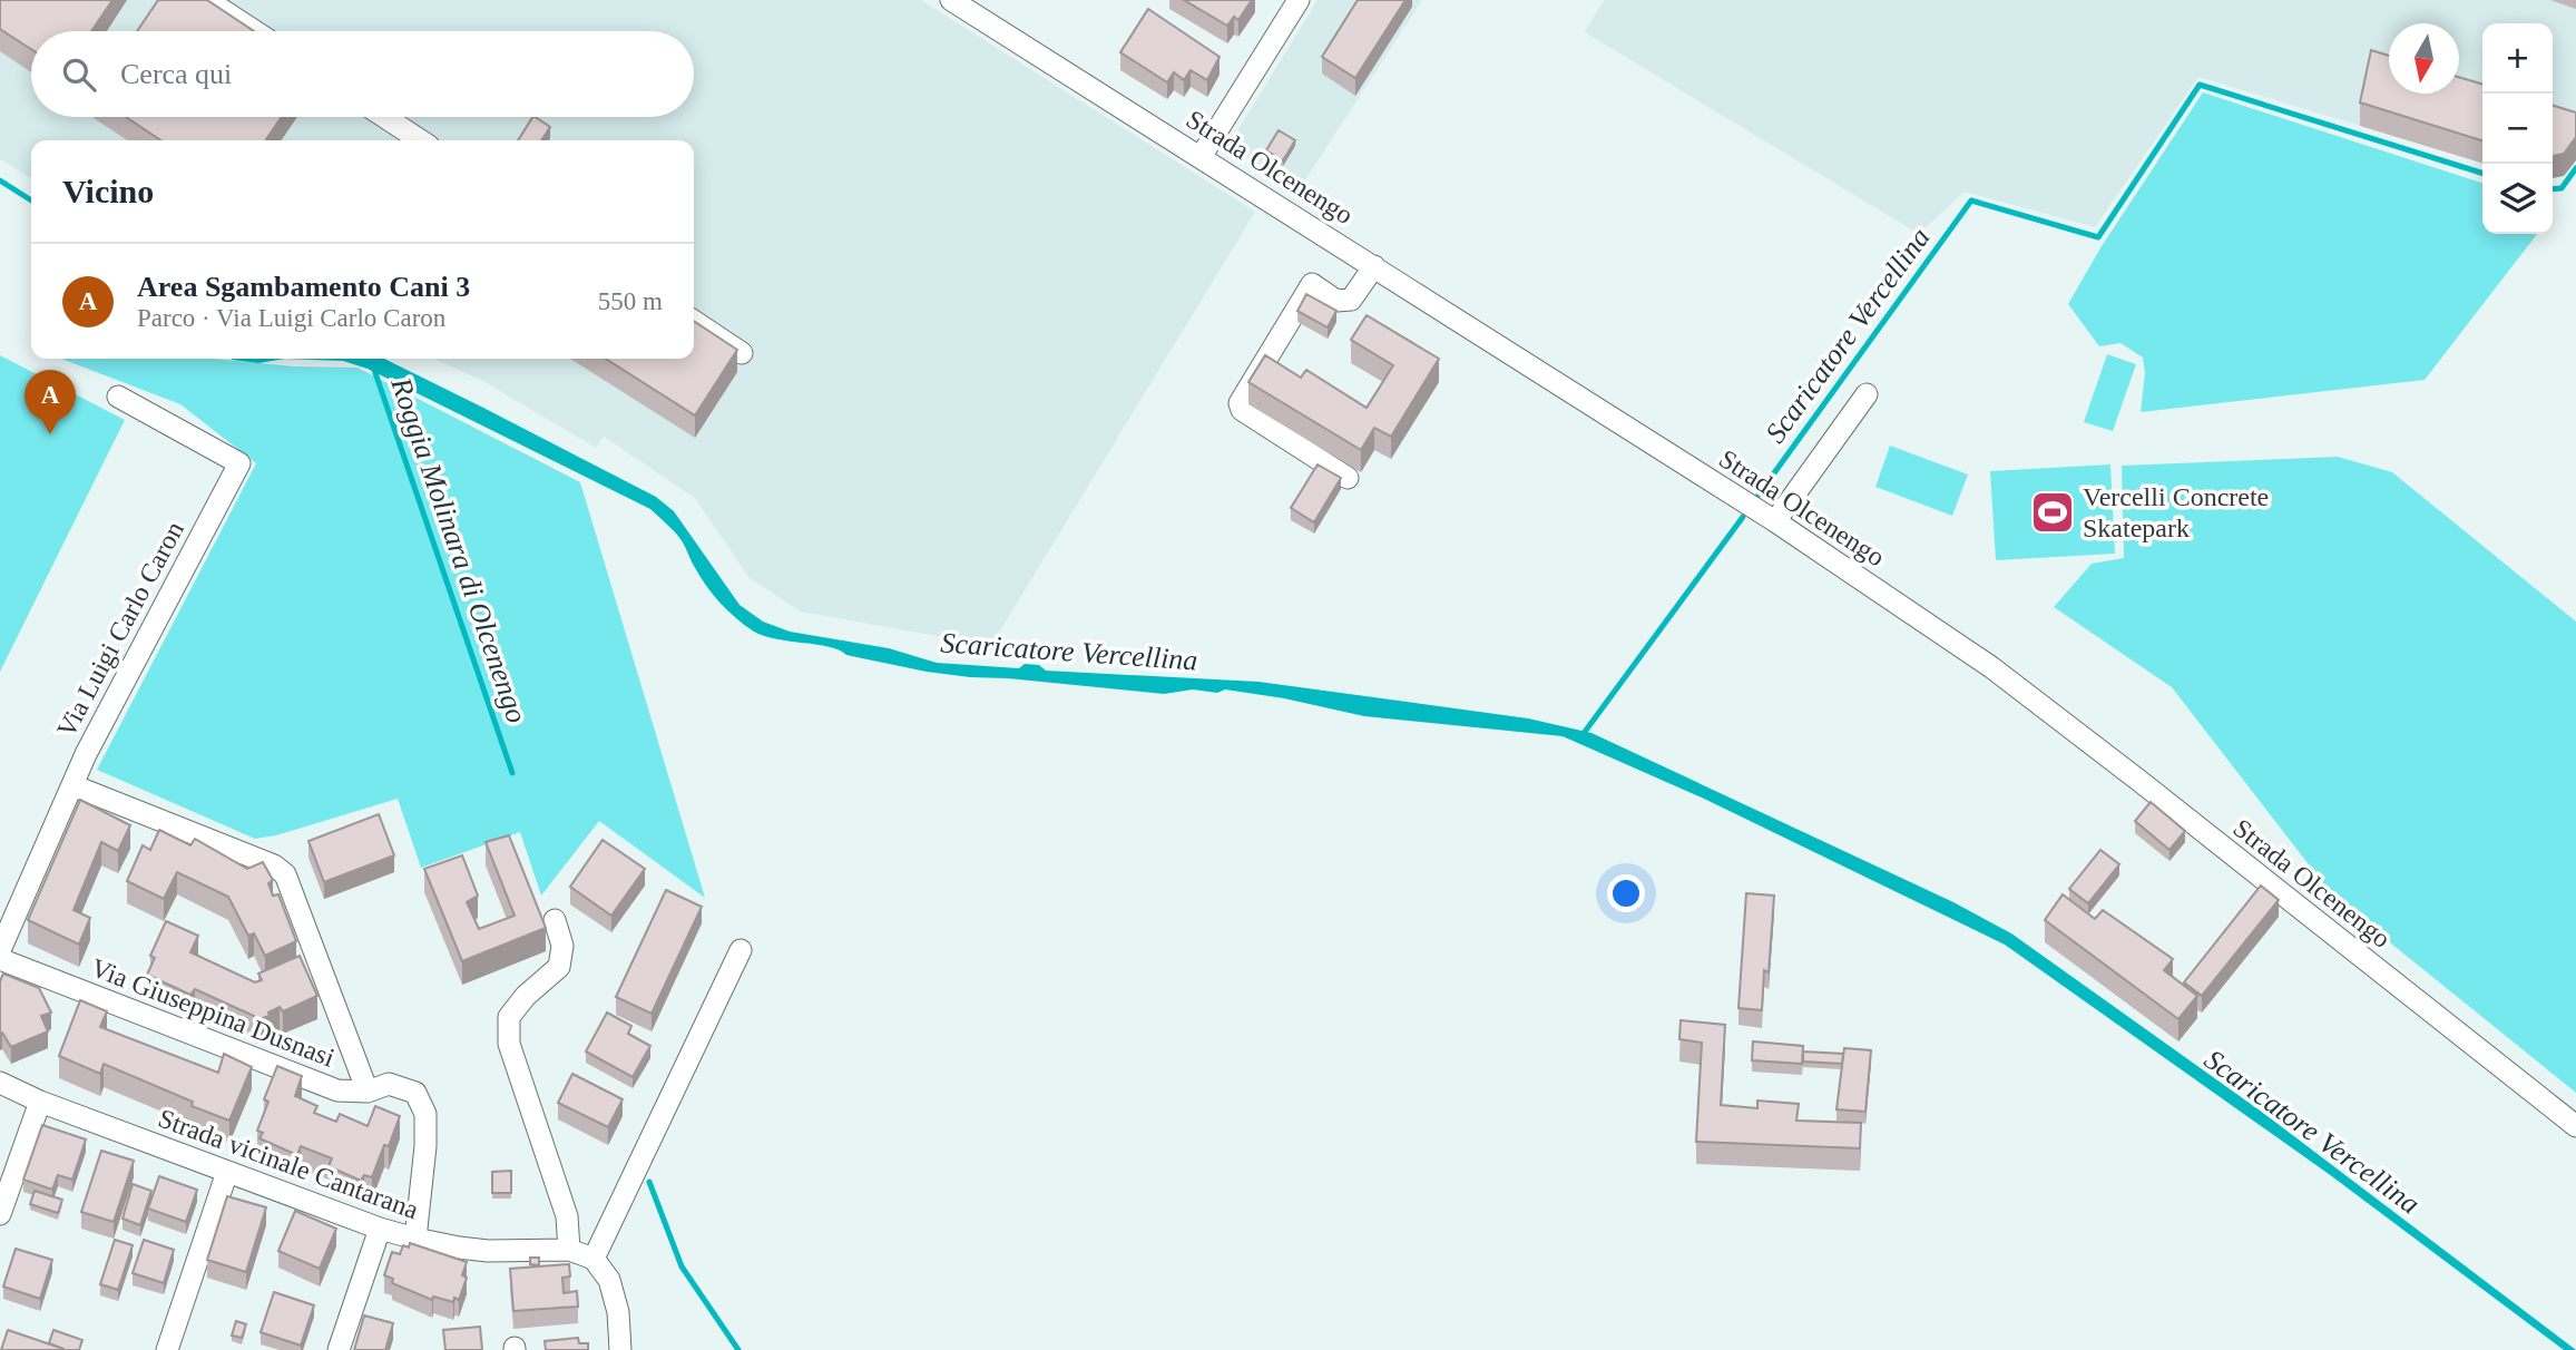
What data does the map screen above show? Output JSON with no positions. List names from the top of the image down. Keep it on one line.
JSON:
{"streets":{"street":["Strada Olcenengo","Via Luigi Carlo Caron","Via Giuseppina Dusnasi","Strada vicinale Cantarana"]},"crossings":[["Via Luigi Carlo Caron","Via Giuseppina Dusnasi"]],"water":["Scaricatore Vercellina","Roggia Molinara di Olcenengo"],"places":{"sports":["Vercelli Concrete Skatepark"]},"north":"bottom","page":{"map_buttons":["+","−"],"search":"Cerca qui","heading":"Vicino","list":[{"mark":"A","name":"Area Sgambamento Cani 3","note":"Parco · Via Luigi Carlo Caron","value":"550 m"}],"pins":"A"}}
